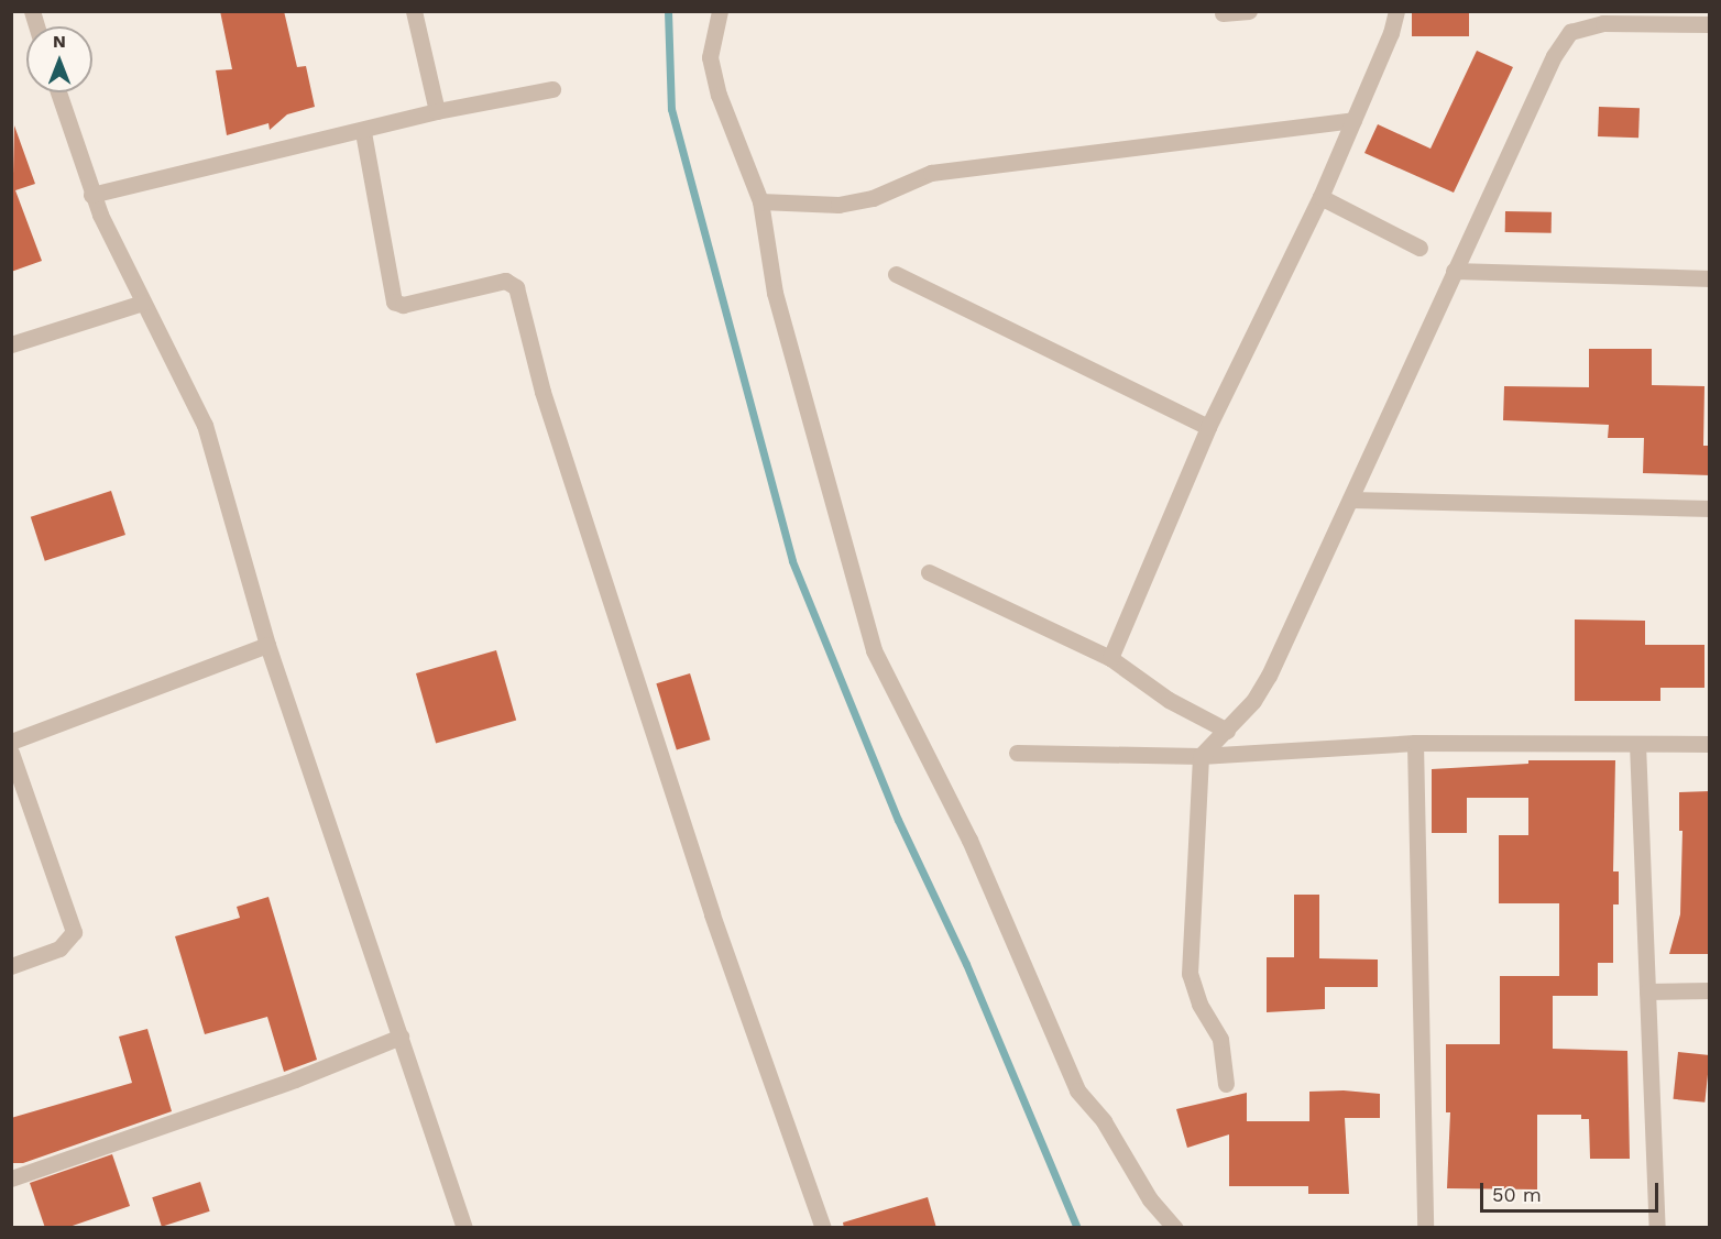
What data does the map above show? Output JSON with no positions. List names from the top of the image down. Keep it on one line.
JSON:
{"scale_bar":"50 m","north":"top"}
